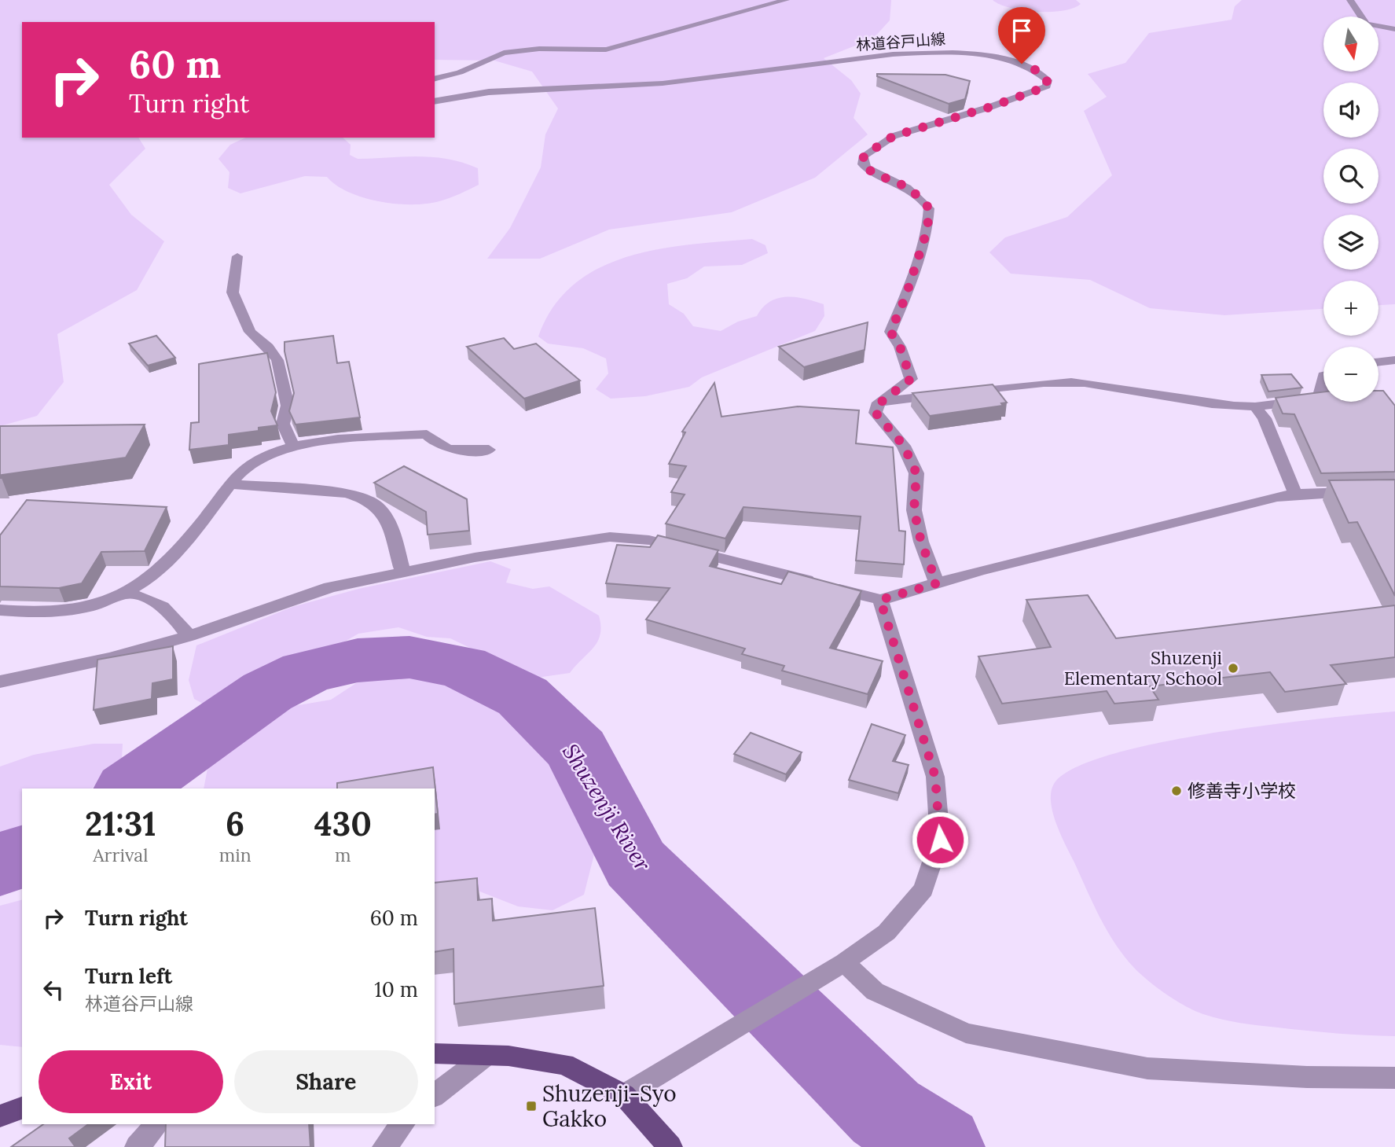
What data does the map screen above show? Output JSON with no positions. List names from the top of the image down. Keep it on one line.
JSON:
{"streets":{"street":["林道谷戸山線"]},"water":["Shuzenji River"],"places":{"other":["Shuzenji Elementary School","修善寺小学校"],"transit":["Shuzenji-Syo Gakko"]},"north":"bottom","page":{"map_buttons":["+","−"],"turn":["60 m","Turn right"],"eta":["21:31","Arrival","6","min","430","m"],"list":[{"name":"Turn right","value":"60 m"},{"name":"Turn left","note":"林道谷戸山線","value":"10 m"}],"buttons":["Exit","Share"]}}
